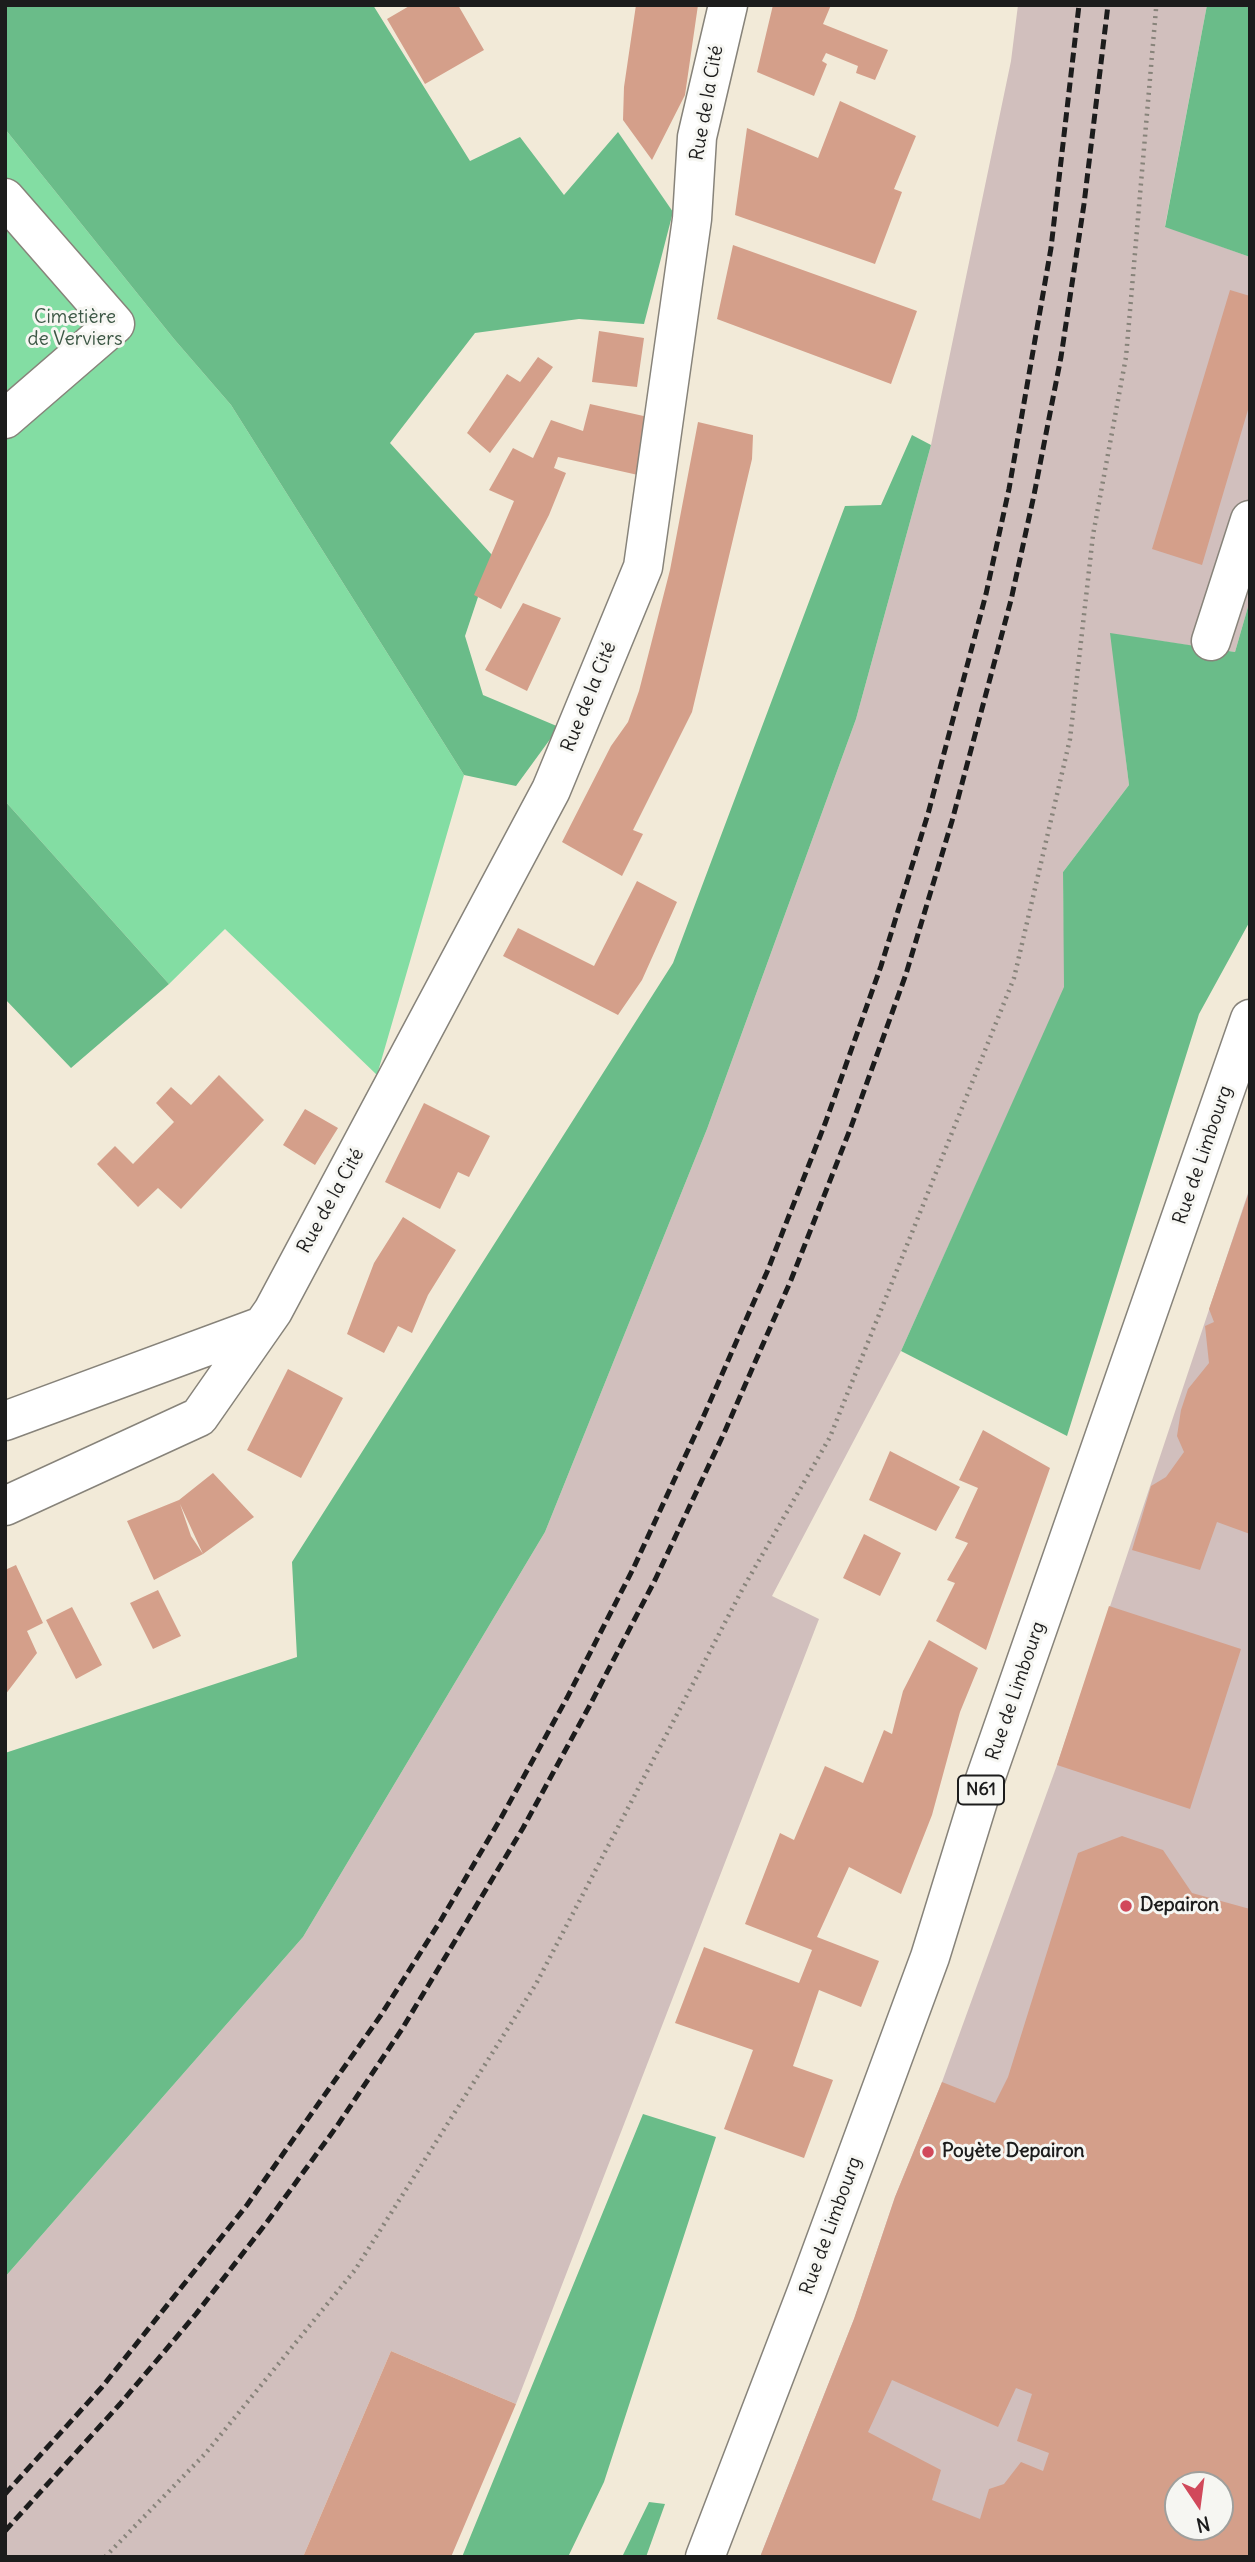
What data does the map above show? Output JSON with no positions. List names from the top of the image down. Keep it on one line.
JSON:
{"streets":{"street":["Rue de la Cité","Rue de Limbourg","N61"]},"parks":["Cimetière de Verviers"],"places":["Depairon","Poyète Depairon"],"north":"bottom"}
